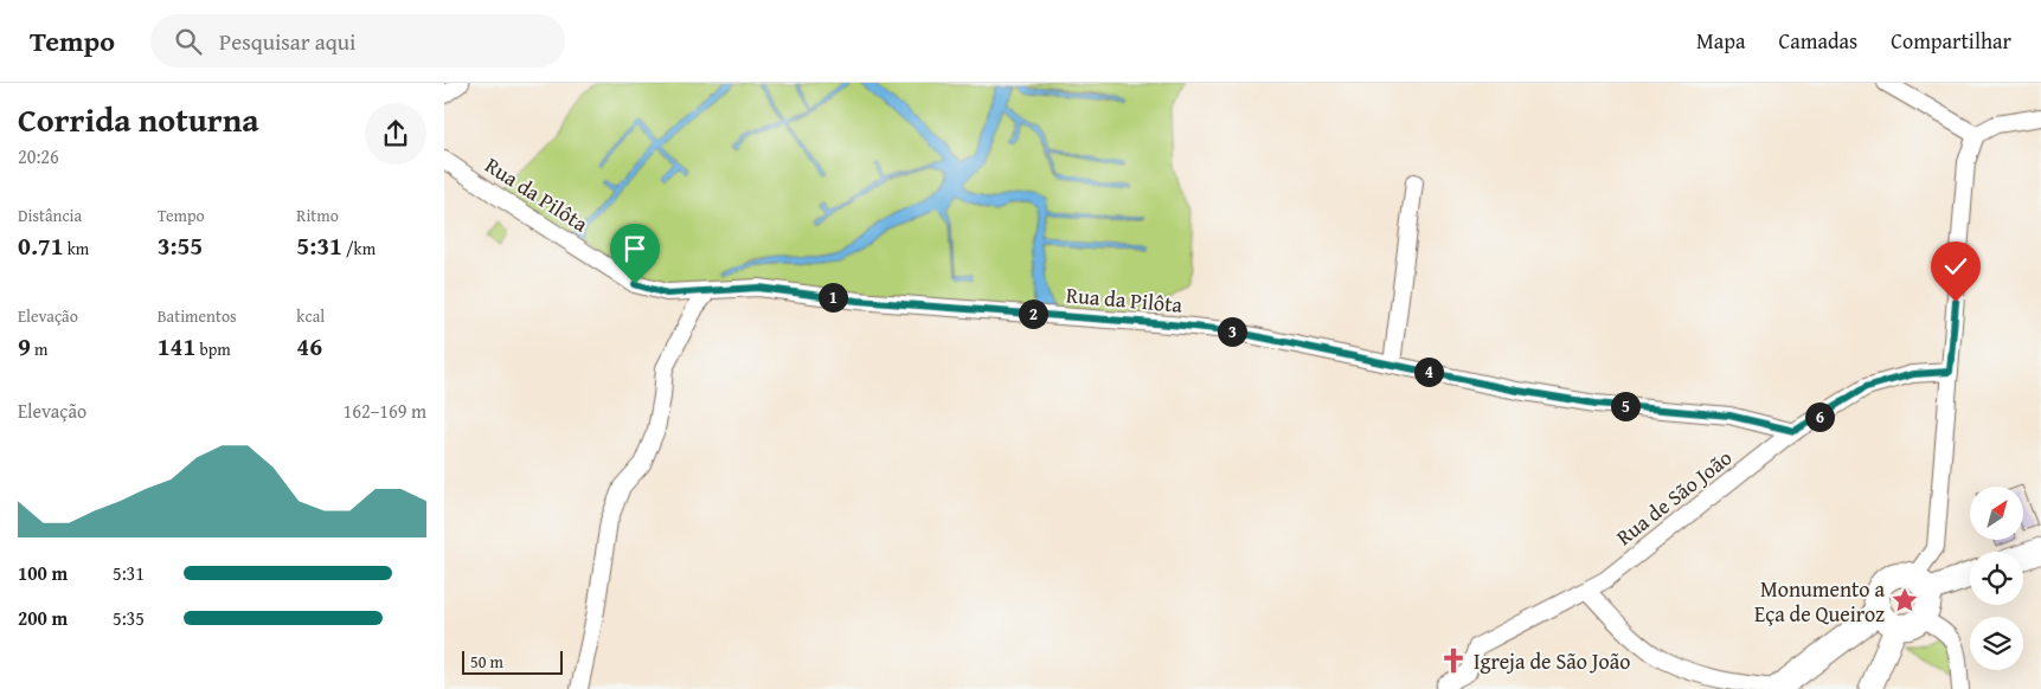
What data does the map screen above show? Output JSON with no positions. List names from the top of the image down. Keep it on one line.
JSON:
{"streets":{"street":["Rua da Pilôta","Rua de São João"]},"crossings":[["Rua da Pilôta","Rua de São João"]],"places":{"place":["Monumento a Eça de Queiroz"],"church":["Igreja de São João"]},"scale_bar":"50 m","north":"top right","page":{"header":"Tempo","search":"Pesquisar aqui","nav":["Mapa","Camadas","Compartilhar"],"heading":["Corrida noturna","20:26"],"stats":[["Distância","0.71 km"],["Tempo","3:55"],["Ritmo","5:31 /km"],["Elevação","9 m"],["Batimentos","141 bpm"],["kcal","46"]],"pins":["1","2","3","4","5","6"],"chart":["Elevação","162–169 m"],"list":[{"name":"100 m","note":"5:31"},{"name":"200 m","note":"5:35"}],"scale":"50 m"}}
